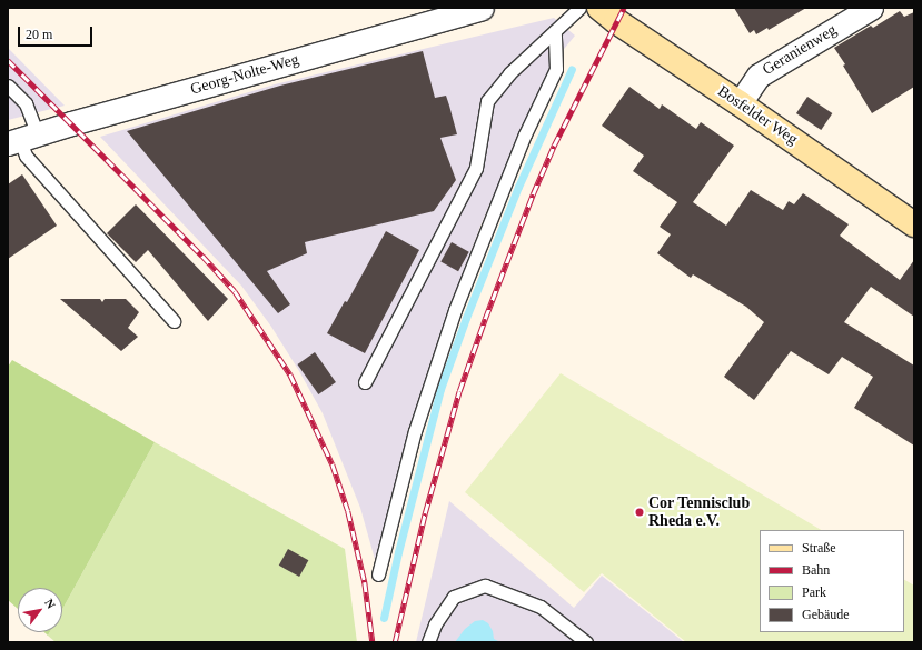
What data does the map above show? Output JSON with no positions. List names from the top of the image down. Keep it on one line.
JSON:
{"streets":{"street":["Geranienweg","Georg-Nolte-Weg","Bosfelder Weg"]},"crossings":[["Geranienweg","Bosfelder Weg"]],"places":["Cor Tennisclub Rheda e.V."],"legend":["Straße","Bahn","Park","Gebäude"],"scale_bar":"20 m","north":"top right"}
